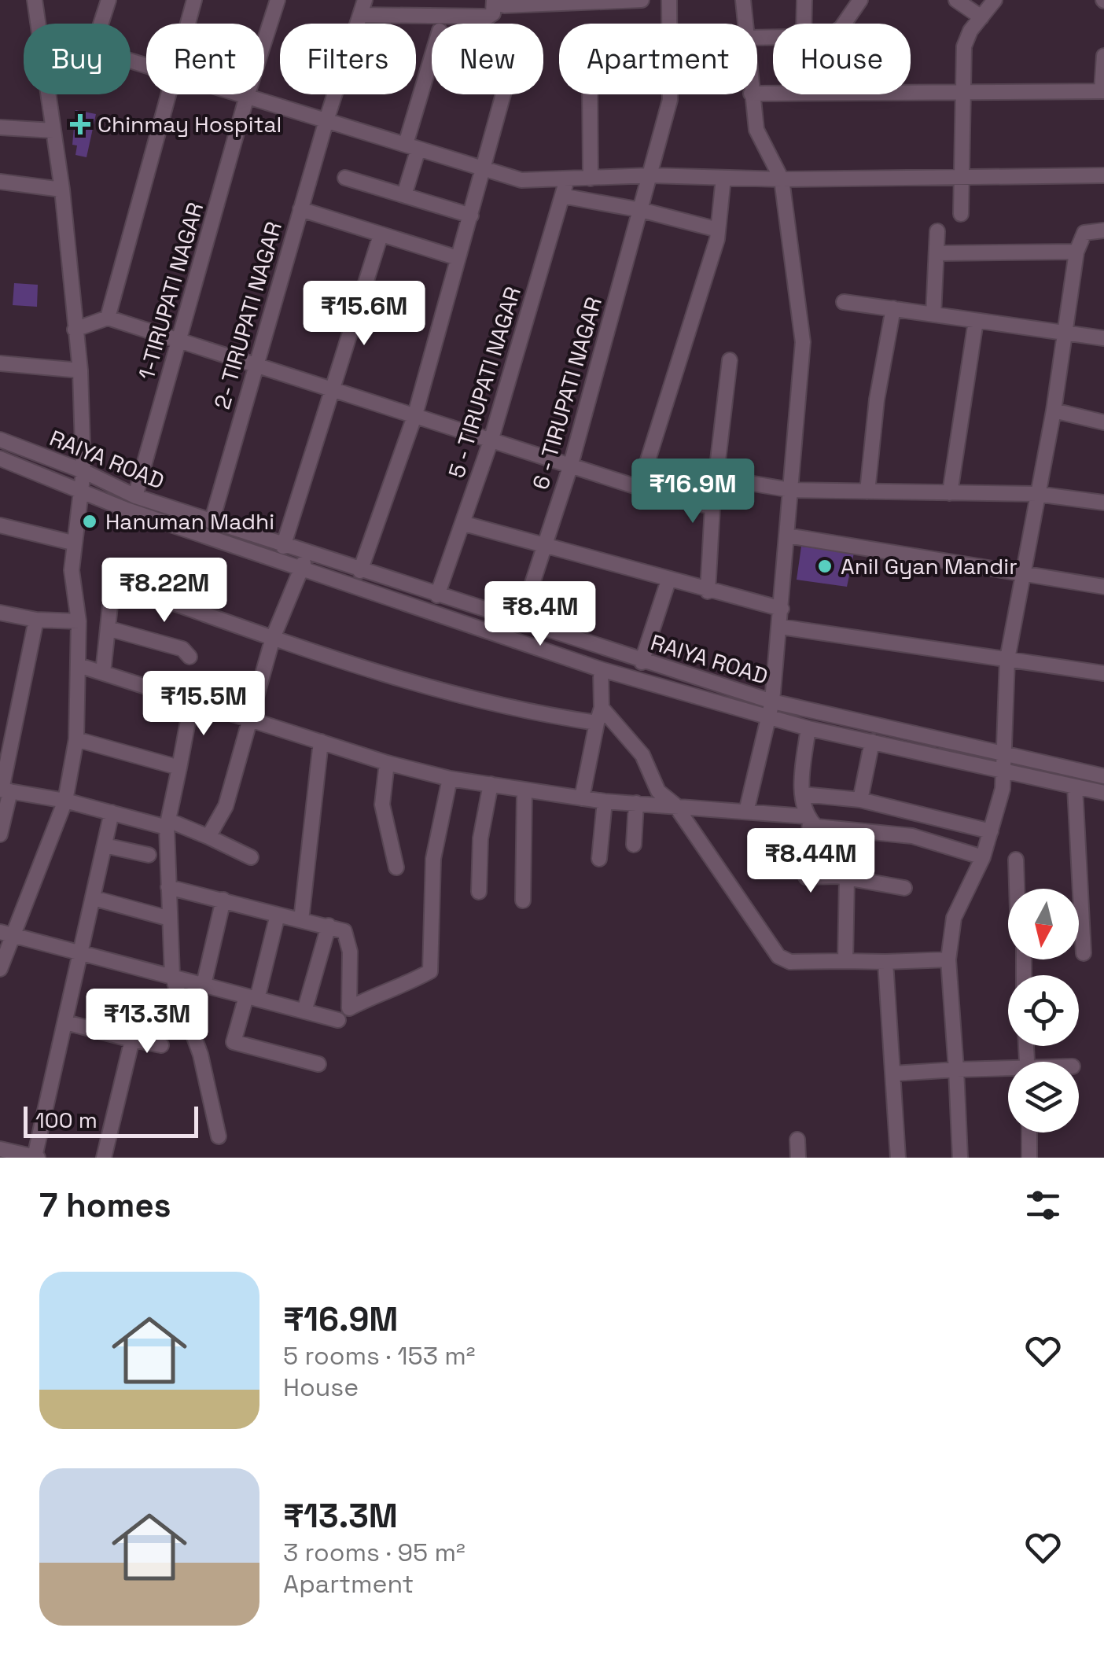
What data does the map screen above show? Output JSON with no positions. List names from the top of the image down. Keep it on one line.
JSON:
{"streets":{"street":["1-TIRUPATI NAGAR","2- TIRUPATI NAGAR","5 - TIRUPATI NAGAR","6 - TIRUPATI NAGAR","RAIYA ROAD"]},"crossings":[["1-TIRUPATI NAGAR","RAIYA ROAD"],["2- TIRUPATI NAGAR","RAIYA ROAD"],["5 - TIRUPATI NAGAR","RAIYA ROAD"],["6 - TIRUPATI NAGAR","RAIYA ROAD"]],"places":{"health":["Chinmay Hospital"],"other":["Hanuman Madhi","Anil Gyan Mandir"]},"scale_bar":"100 m","north":"bottom","page":{"chip":["Buy","Rent","Filters","New","Apartment","House"],"price":["₹15.6M","₹16.9M","₹8.22M","₹8.4M","₹15.5M","₹8.44M","₹13.3M"],"scale":"100 m","heading":"7 homes","list":[{"name":"₹16.9M","note":"5 rooms · 153 m² · House"},{"name":"₹13.3M","note":"3 rooms · 95 m² · Apartment"}]}}
